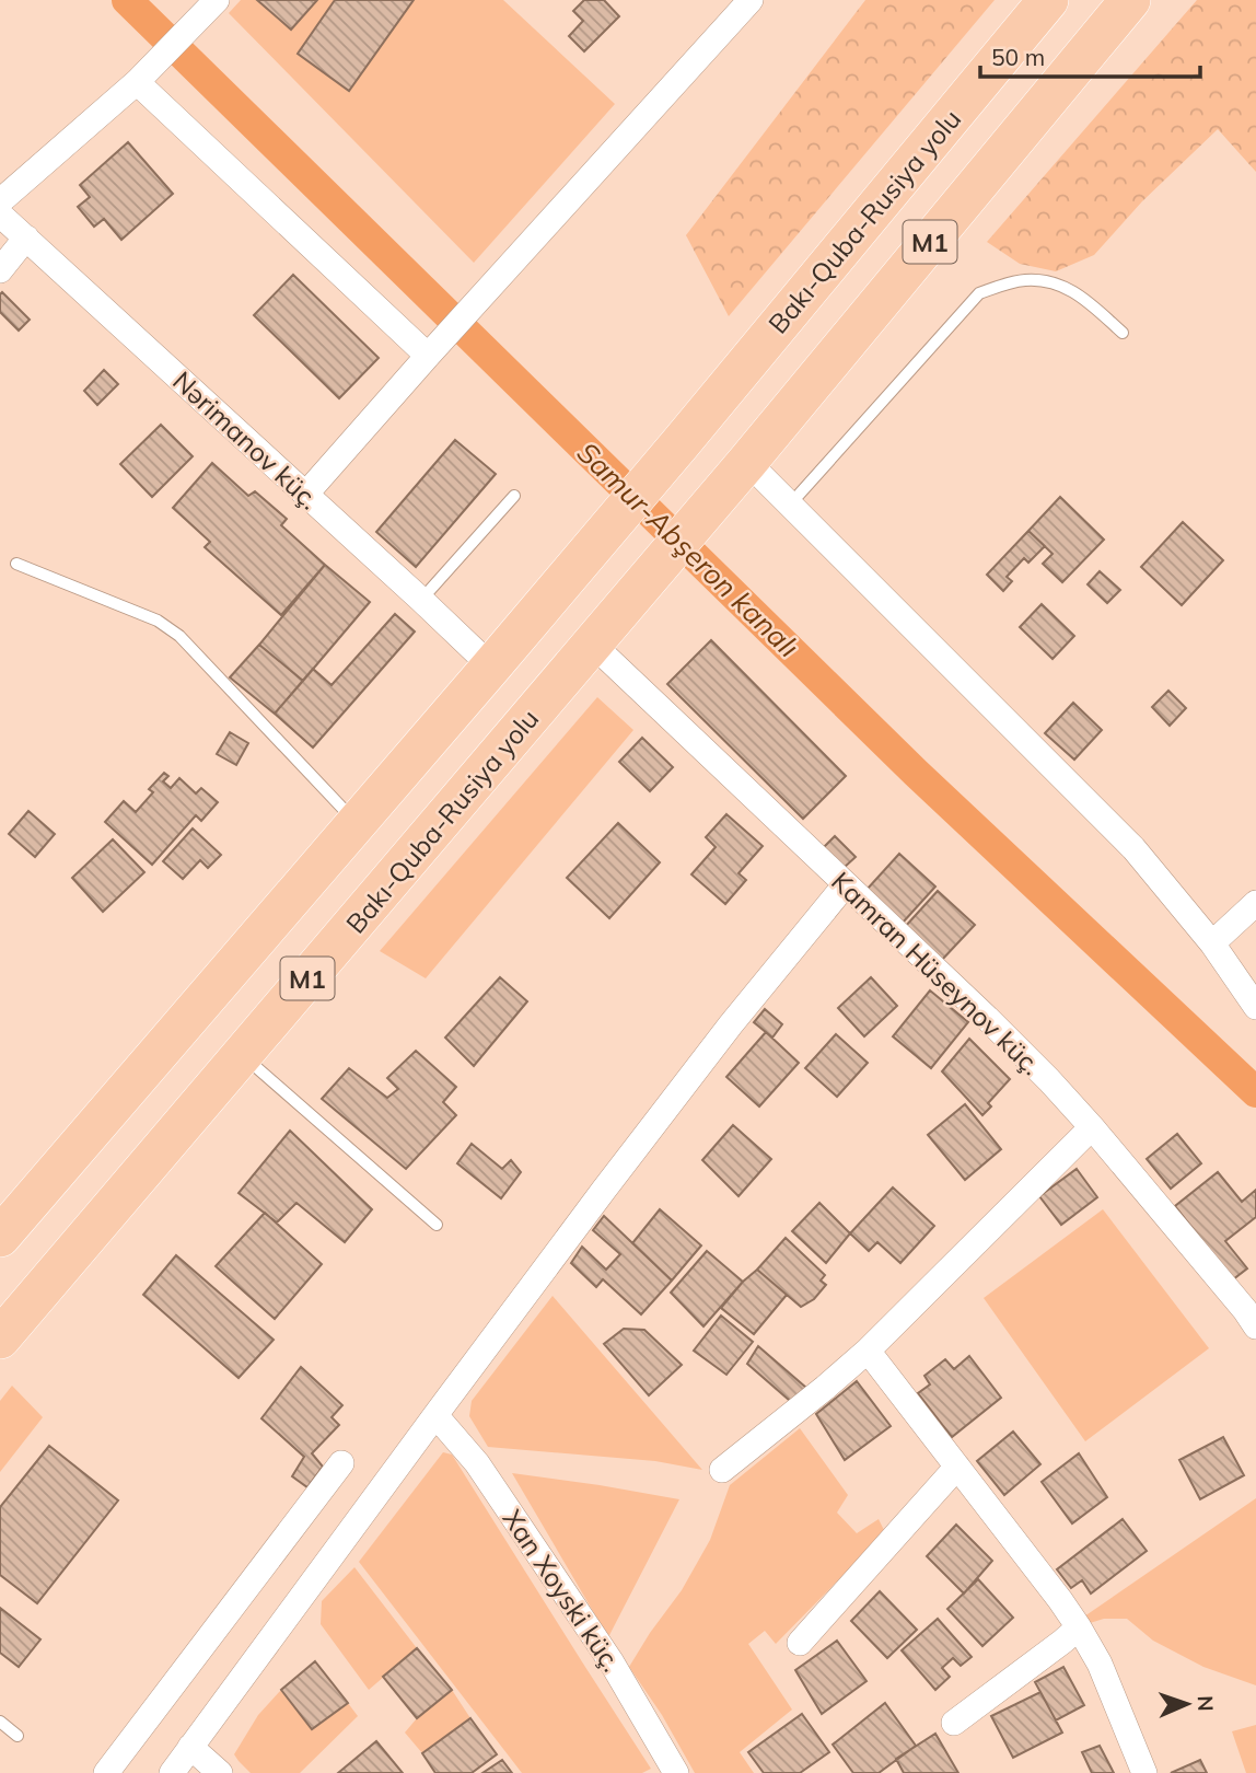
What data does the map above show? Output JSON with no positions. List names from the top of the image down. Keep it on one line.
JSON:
{"streets":{"highway":["Bakı-Quba-Rusiya yolu","M1"],"street":["Nərimanov küç.","Kamran Hüseynov küç.","Xan Xoyski küç."]},"crossings":[["Bakı-Quba-Rusiya yolu","M1"],["Bakı-Quba-Rusiya yolu","Nərimanov küç."],["Bakı-Quba-Rusiya yolu","Kamran Hüseynov küç."],["M1","Nərimanov küç."]],"water":["Samur-Abşeron kanalı"],"scale_bar":"50 m","north":"right"}
